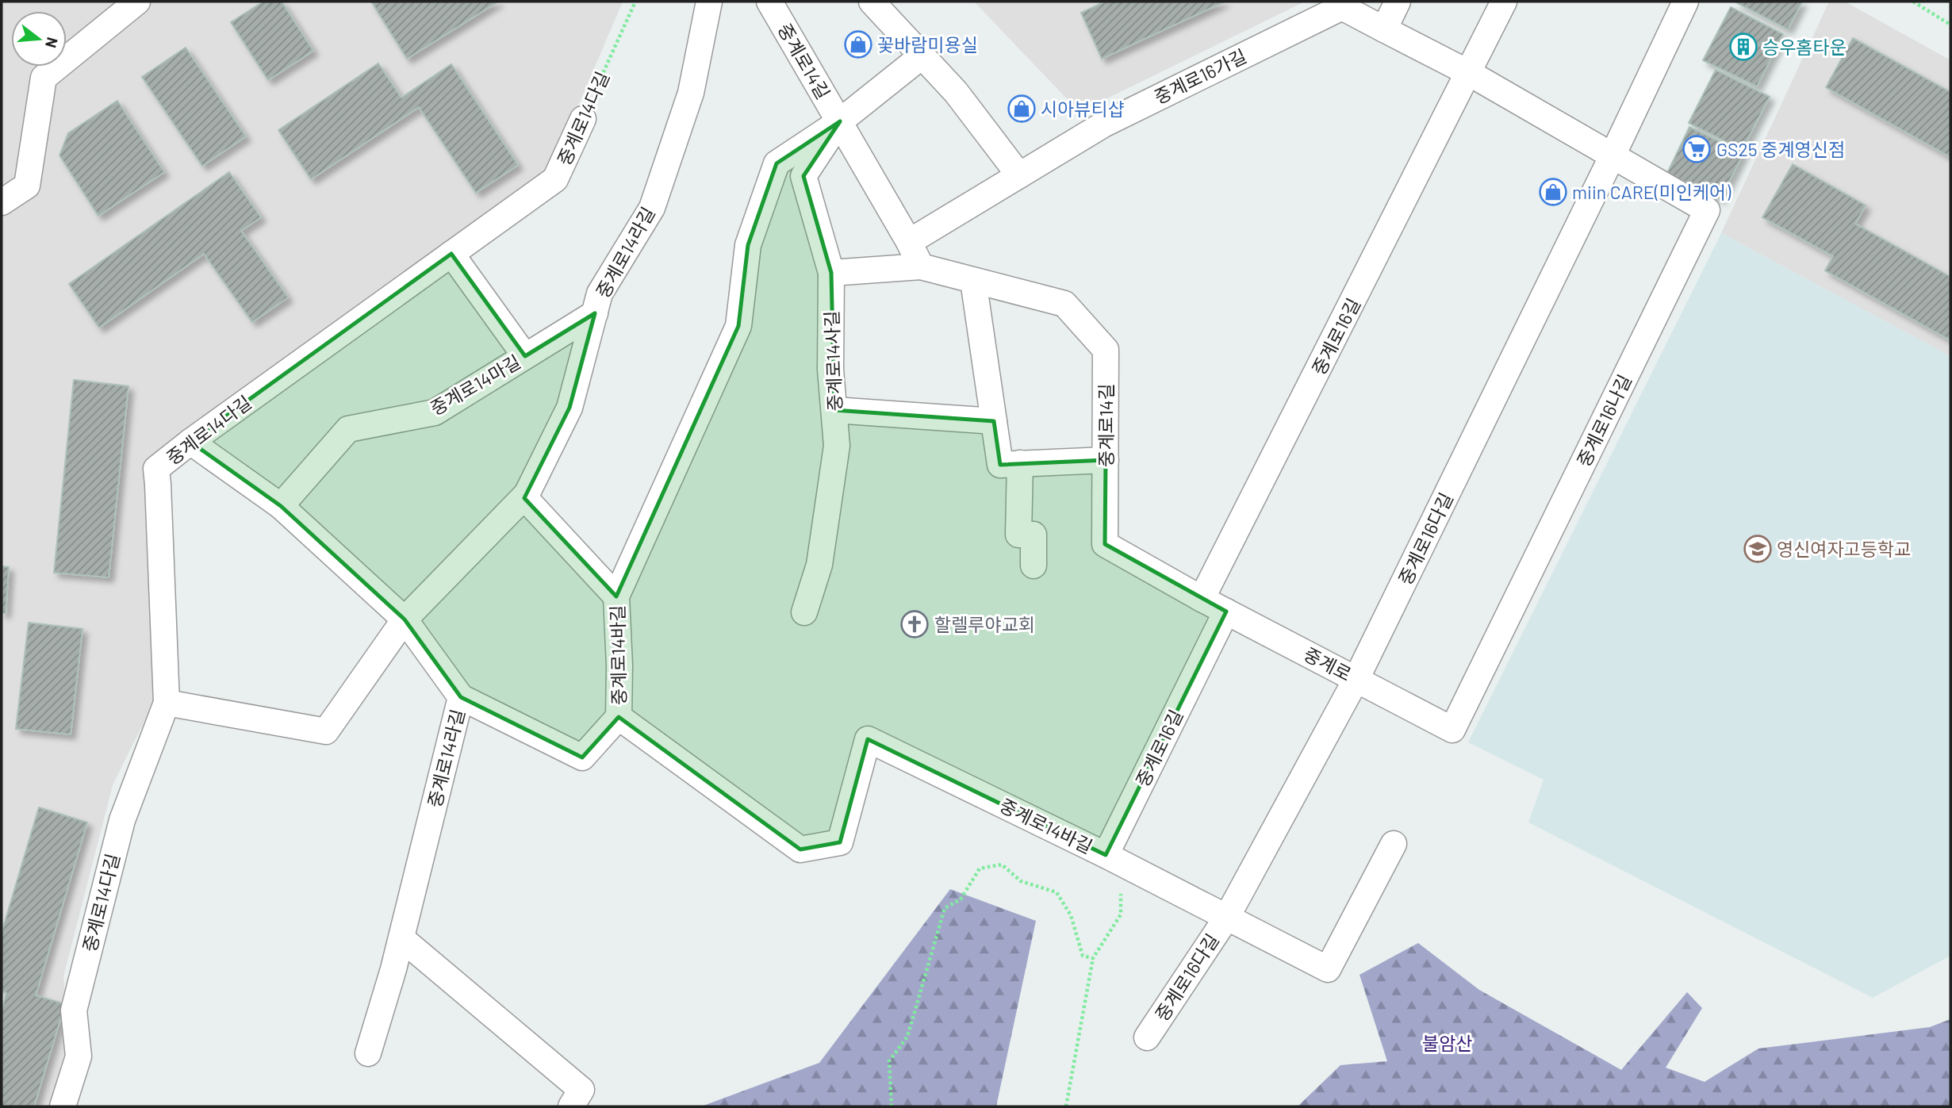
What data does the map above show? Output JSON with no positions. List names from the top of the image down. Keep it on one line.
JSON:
{"streets":{"street":["중계로14길","중계로16가길","중계로14다길","중계로14라길","중계로16길","중계로14사길","중계로14마길","중계로16나길","중계로16다길","중계로14바길","중계로"]},"crossings":[["중계로14길","중계로16가길"],["중계로14길","중계로16길"],["중계로14길","중계로14사길"],["중계로14길","중계로14바길"],["중계로14길","중계로"],["중계로14라길","중계로14마길"],["중계로14라길","중계로14바길"],["중계로16길","중계로16나길"],["중계로16길","중계로14바길"],["중계로16길","중계로"],["중계로14사길","중계로14바길"],["중계로16나길","중계로16다길"],["중계로16나길","중계로"],["중계로16다길","중계로"]],"parks":["불암산"],"places":{"shop":["꽃바람미용실","시아뷰티샵","miin CARE(미인케어)"],"building":["승우홈타운"],"supermarket":["GS25 중계영신점"],"school or university":["영신여자고등학교"],"church":["할렐루야교회"]},"north":"right"}
